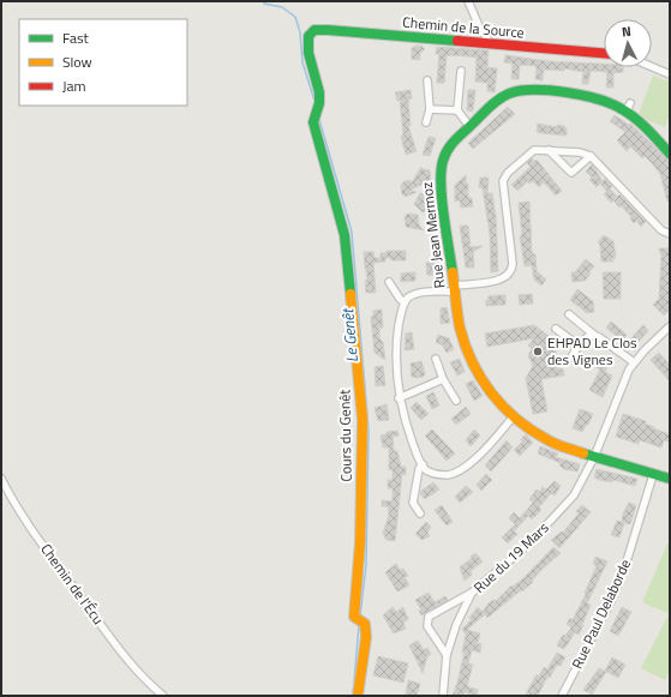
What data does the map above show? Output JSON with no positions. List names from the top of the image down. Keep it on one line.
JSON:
{"streets":{"street":["Chemin de la Source","Rue Jean Mermoz","Cours du Genêt","Rue du 19 Mars","Chemin de l'Écu","Rue Paul Delaborde"]},"crossings":[["Chemin de la Source","Cours du Genêt"],["Rue Jean Mermoz","Rue du 19 Mars"],["Rue Jean Mermoz","Rue Paul Delaborde"]],"water":["Le Genêt"],"places":["EHPAD Le Clos des Vignes"],"legend":["Fast","Slow","Jam"],"north":"top"}
